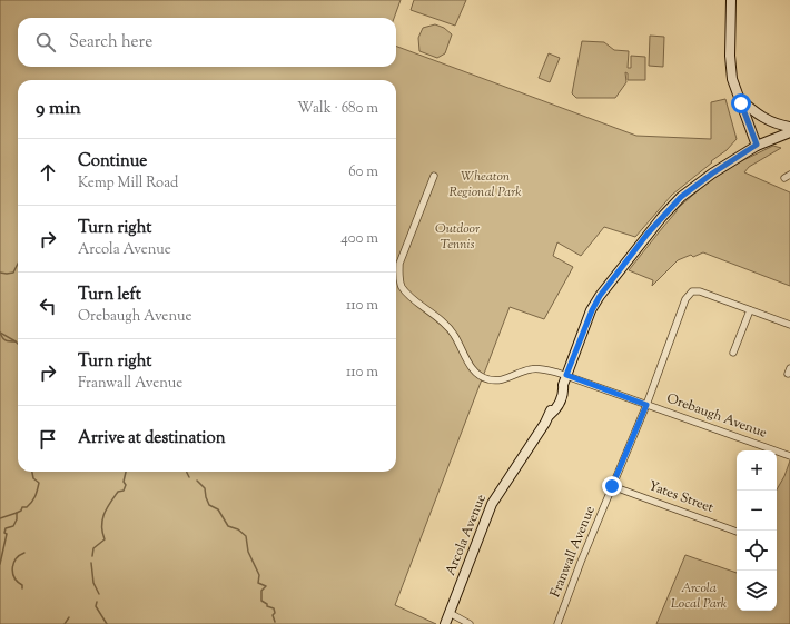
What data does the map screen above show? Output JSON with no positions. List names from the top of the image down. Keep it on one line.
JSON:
{"streets":{"street":["Orebaugh Avenue","Yates Street","Arcola Avenue","Franwall Avenue"]},"crossings":[["Orebaugh Avenue","Arcola Avenue"],["Orebaugh Avenue","Franwall Avenue"],["Yates Street","Franwall Avenue"]],"parks":["Wheaton Regional Park","Outdoor Tennis","Arcola Local Park"],"page":{"search":"Search here","heading":["9 min","Walk · 680 m"],"list":[["Continue","Kemp Mill Road","60 m"],["Turn right","Arcola Avenue","400 m"],["Turn left","Orebaugh Avenue","110 m"],["Turn right","Franwall Avenue","110 m"],"Arrive at destination"],"map_buttons":["+","−"]}}
